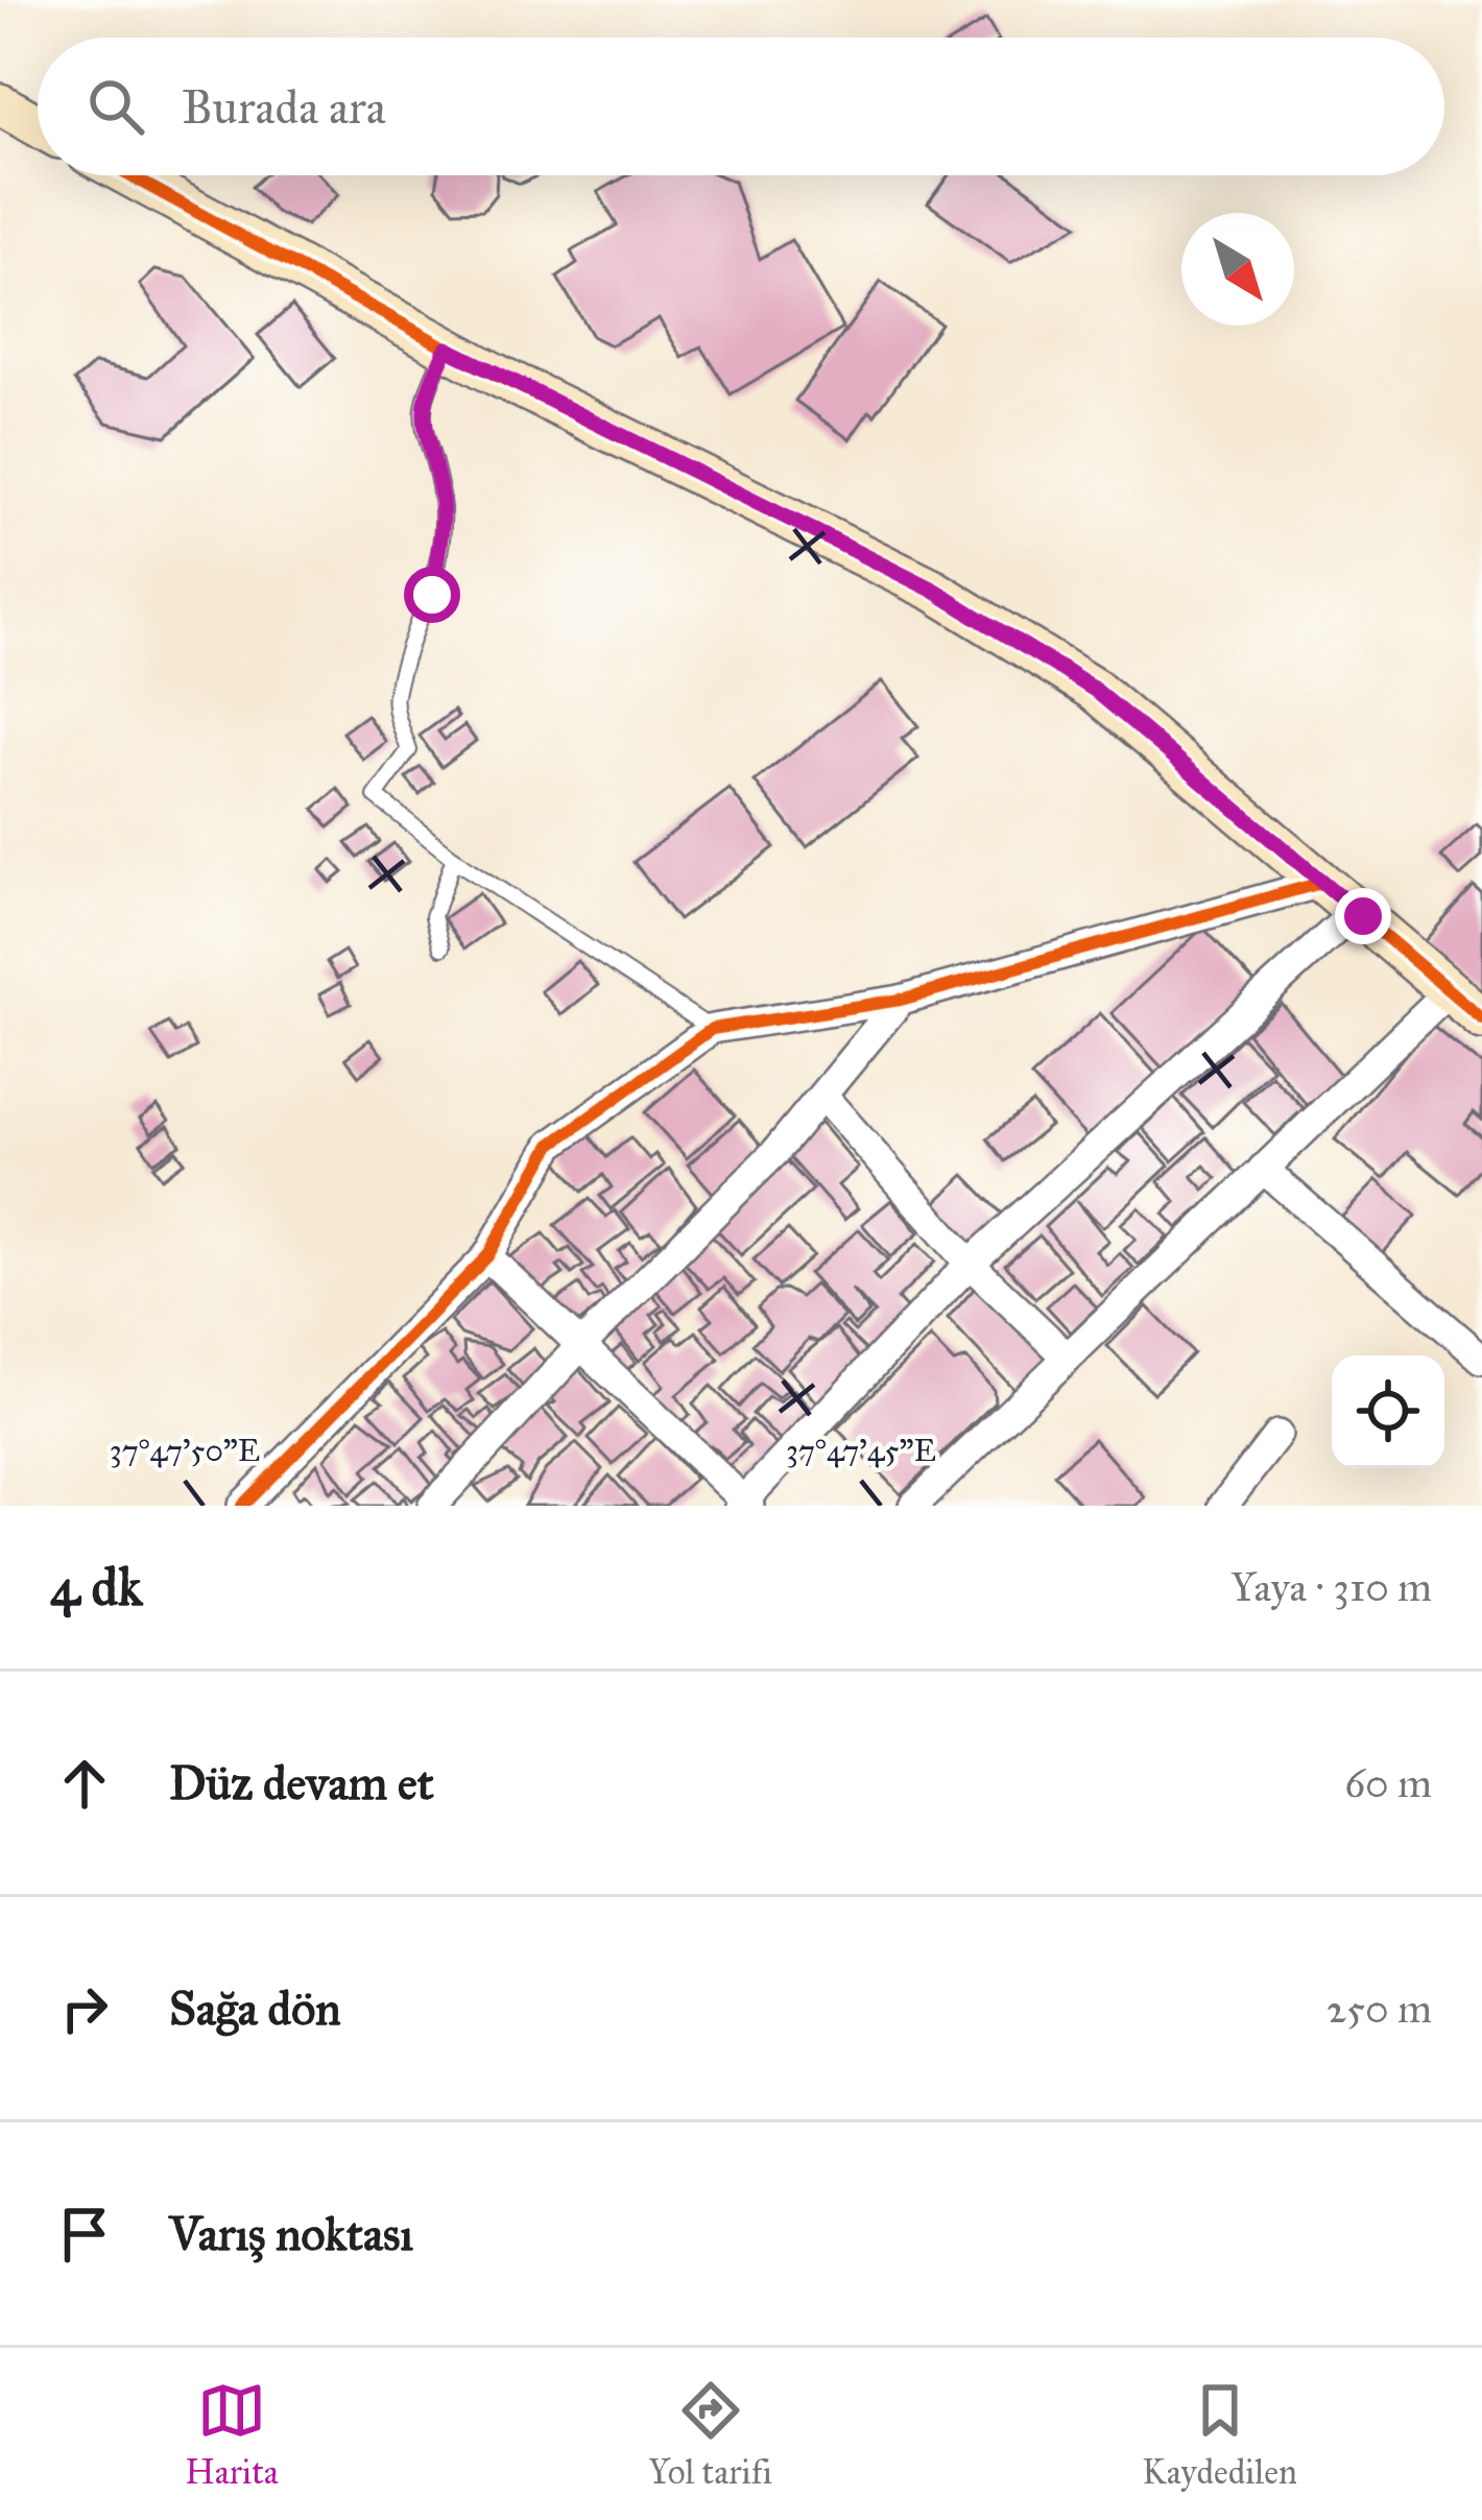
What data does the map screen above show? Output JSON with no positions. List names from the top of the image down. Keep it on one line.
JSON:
{"north":"bottom right","page":{"search":"Burada ara","heading":["4 dk","Yaya · 310 m"],"list":[["Düz devam et","60 m"],["Sağa dön","250 m"],"Varış noktası"],"nav":["Harita","Yol tarifi","Kaydedilen"]},"coordinates":["37°47'50\"E","37°47'45\"E"]}
